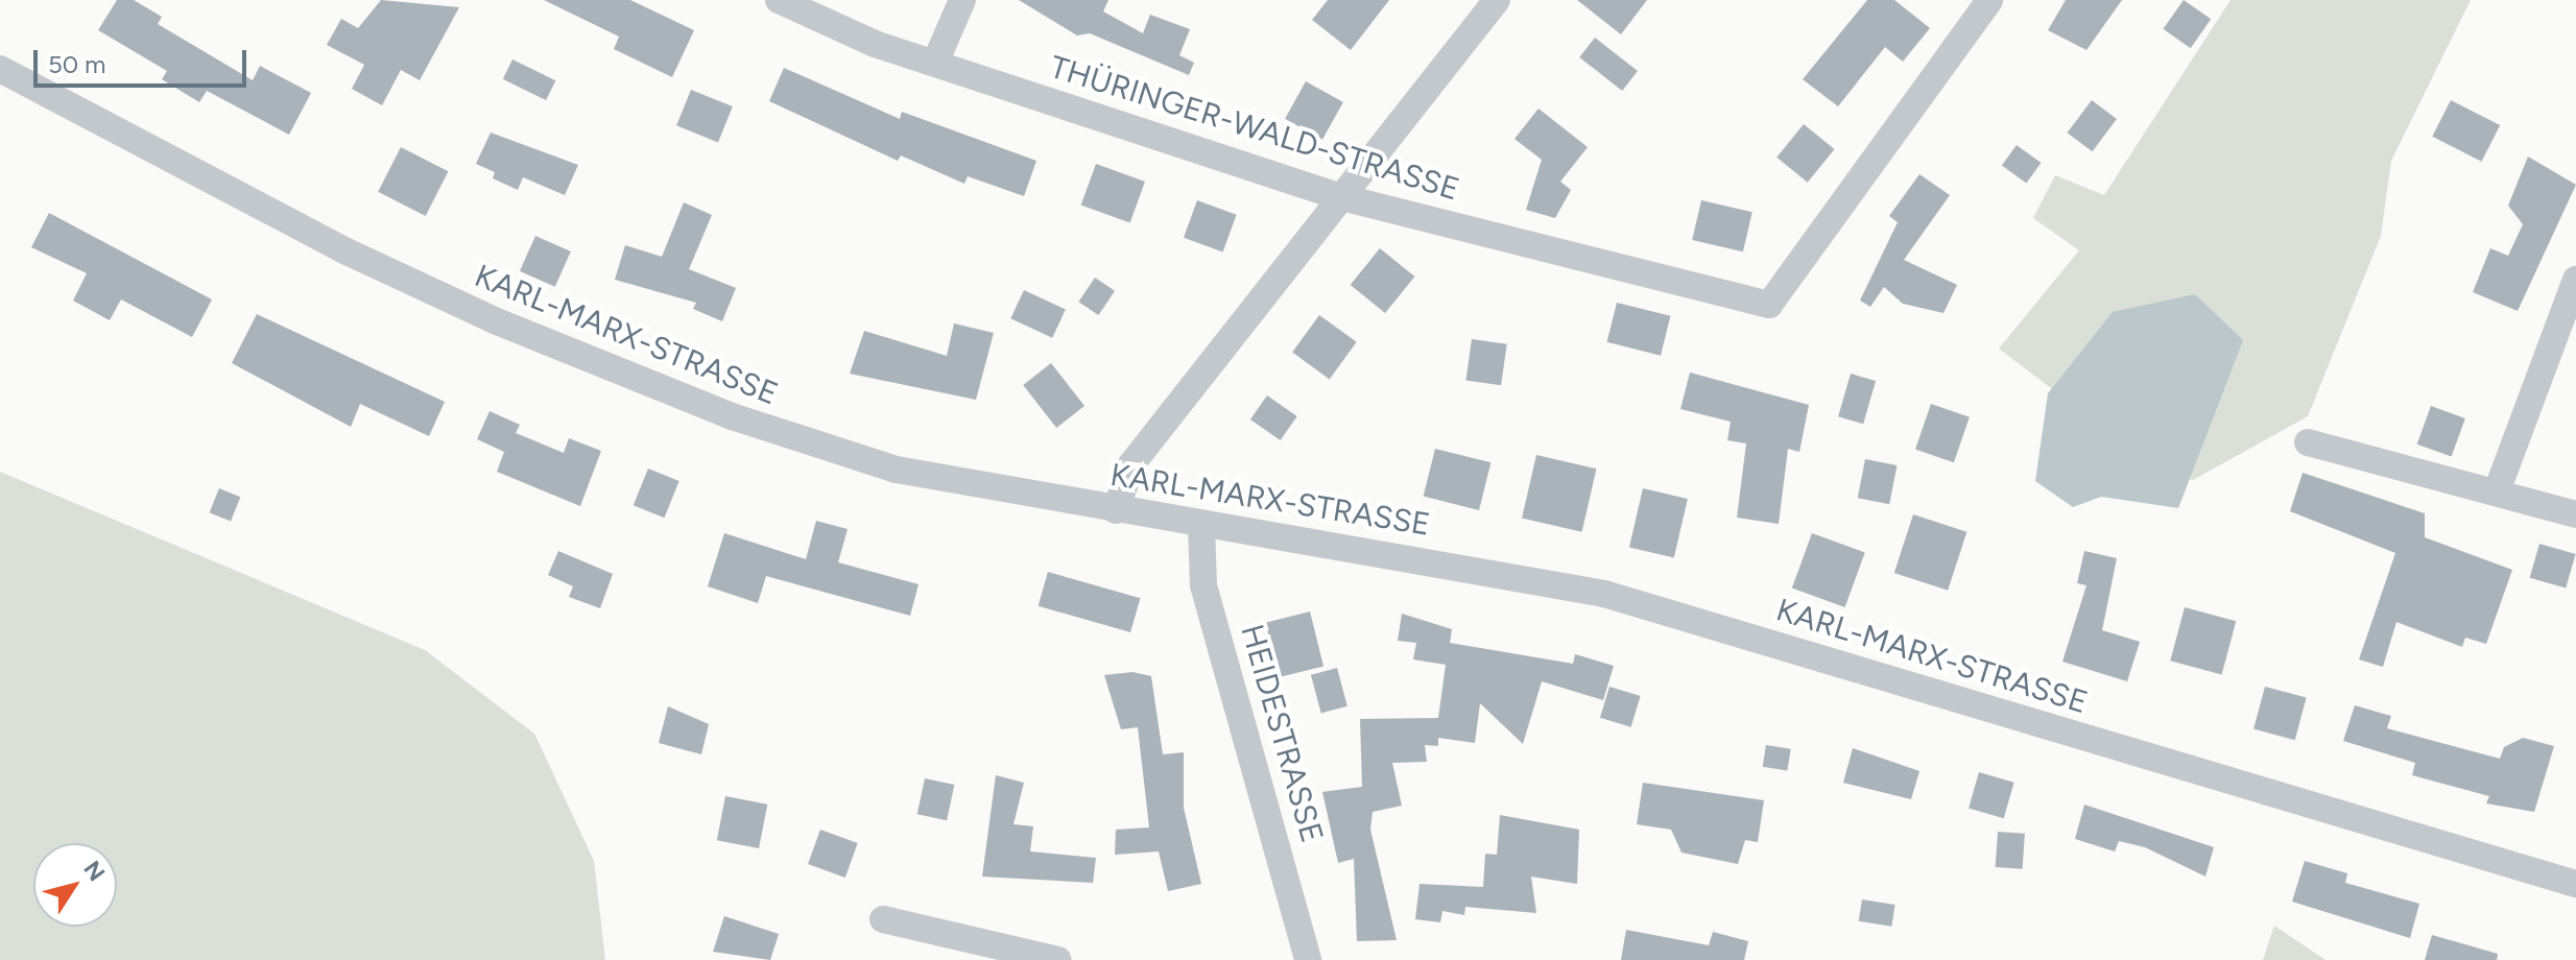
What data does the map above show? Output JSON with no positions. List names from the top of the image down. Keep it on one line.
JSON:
{"streets":{"street":["THÜRINGER-WALD-STRASSE","KARL-MARX-STRASSE","HEIDESTRASSE"]},"crossings":[["KARL-MARX-STRASSE","HEIDESTRASSE"]],"scale_bar":"50 m","north":"top right"}
